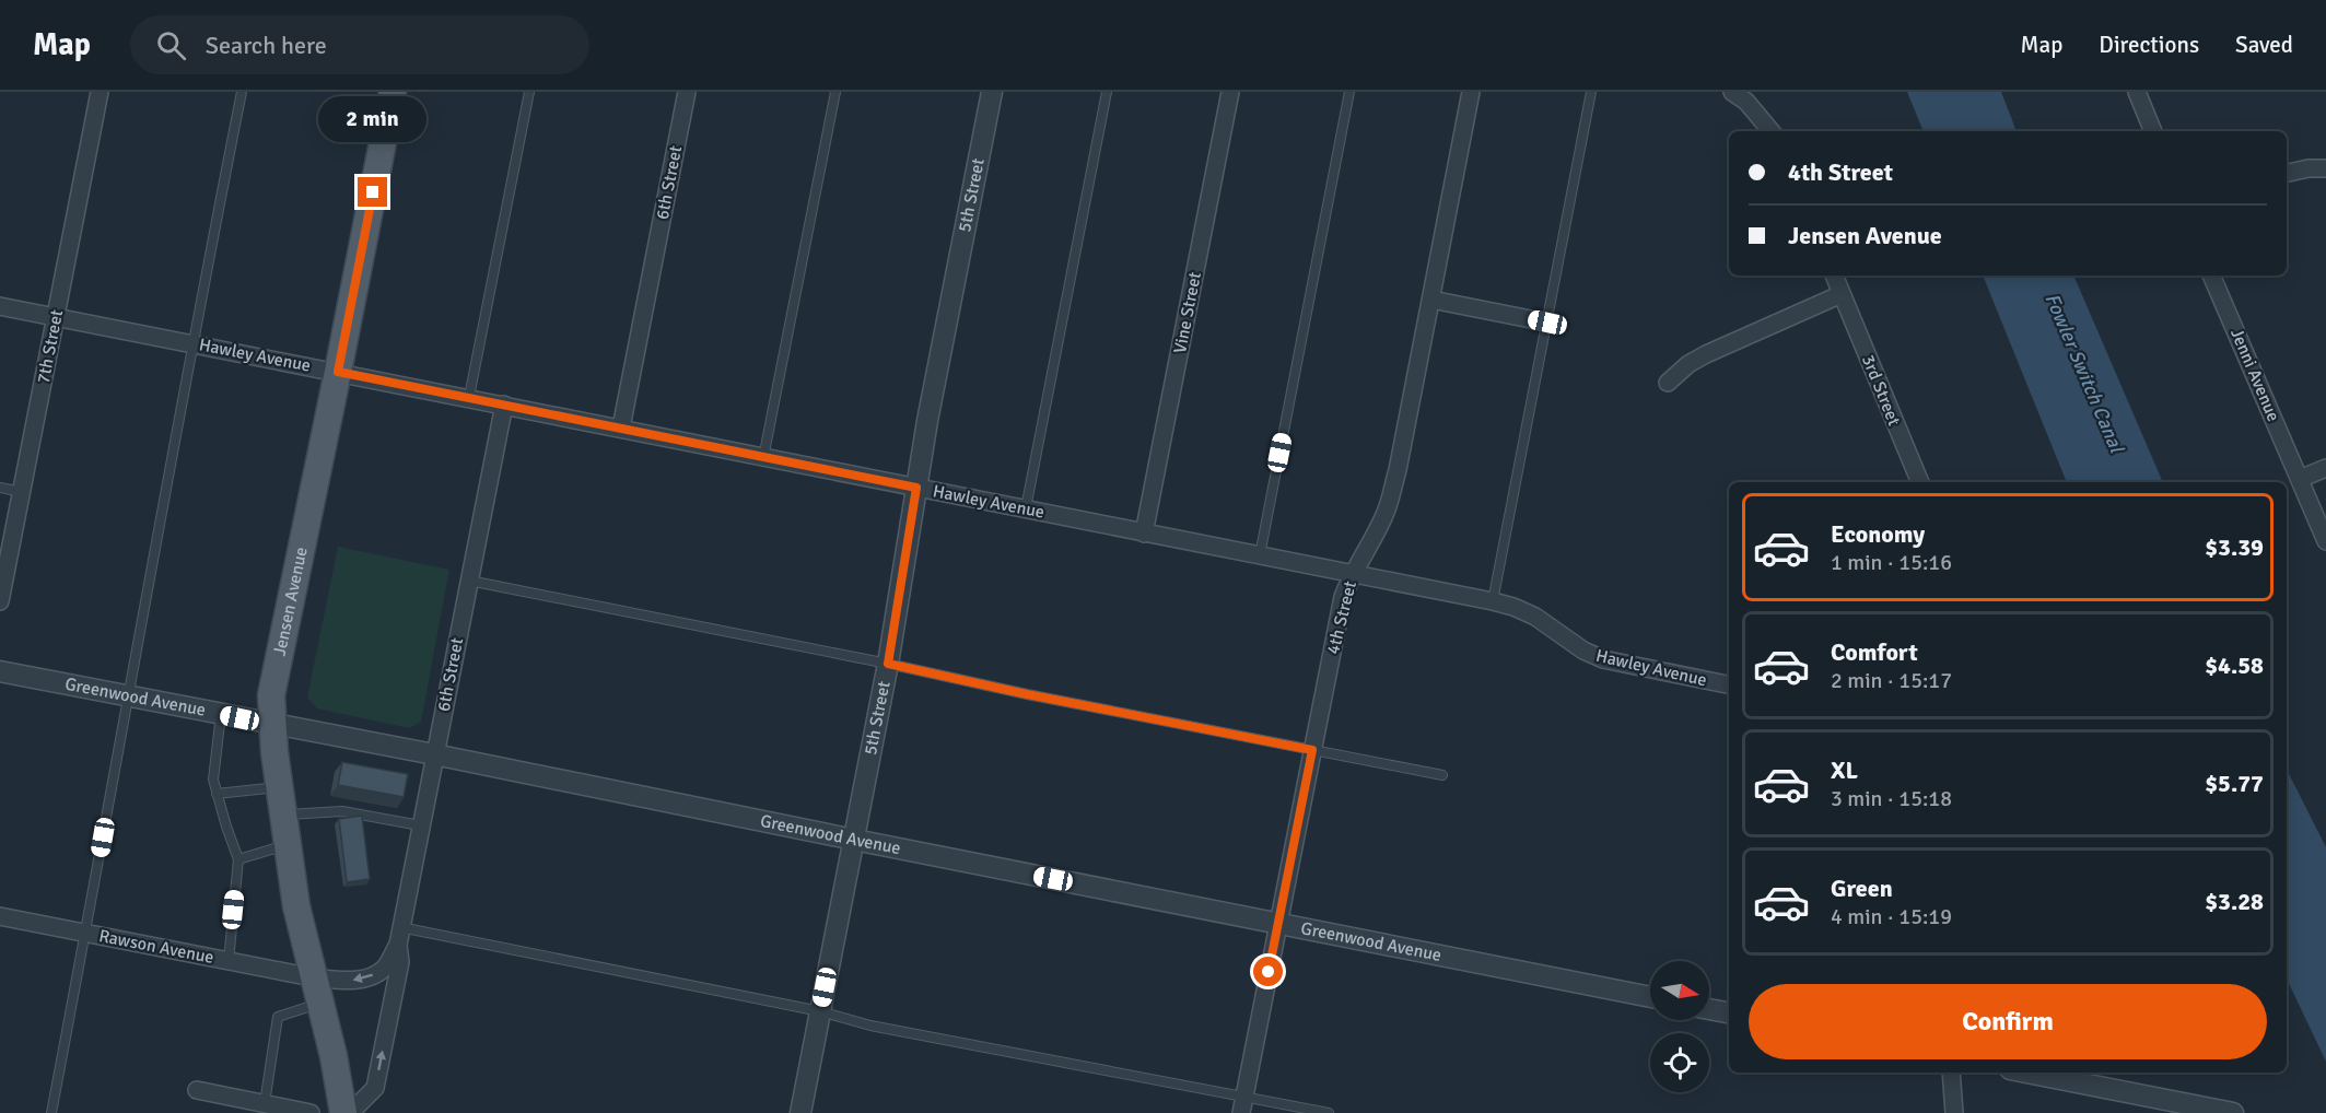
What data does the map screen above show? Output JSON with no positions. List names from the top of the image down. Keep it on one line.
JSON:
{"streets":{"main road":["Jensen Avenue"],"street":["6th Street","5th Street","Vine Street","7th Street","Hawley Avenue","Jenni Avenue","3rd Street","4th Street","Greenwood Avenue","Rawson Avenue"]},"crossings":[["6th Street","Hawley Avenue"],["6th Street","Jensen Avenue"],["6th Street","Greenwood Avenue"],["6th Street","Rawson Avenue"],["5th Street","Hawley Avenue"],["5th Street","Greenwood Avenue"],["Vine Street","Hawley Avenue"],["7th Street","Hawley Avenue"],["Hawley Avenue","Jensen Avenue"],["Hawley Avenue","4th Street"],["Jensen Avenue","Greenwood Avenue"],["Jensen Avenue","Rawson Avenue"],["4th Street","Greenwood Avenue"]],"water":["Fowler Switch Canal"],"north":"right","page":{"header":"Map","search":"Search here","nav":["Map","Directions","Saved"],"bubble":"2 min","banner":["4th Street","Jensen Avenue"],"list":[{"name":"Economy","note":"1 min · 15:16","value":"$3.39"},{"name":"Comfort","note":"2 min · 15:17","value":"$4.58"},{"name":"XL","note":"3 min · 15:18","value":"$5.77"},{"name":"Green","note":"4 min · 15:19","value":"$3.28"}],"buttons":"Confirm"}}
